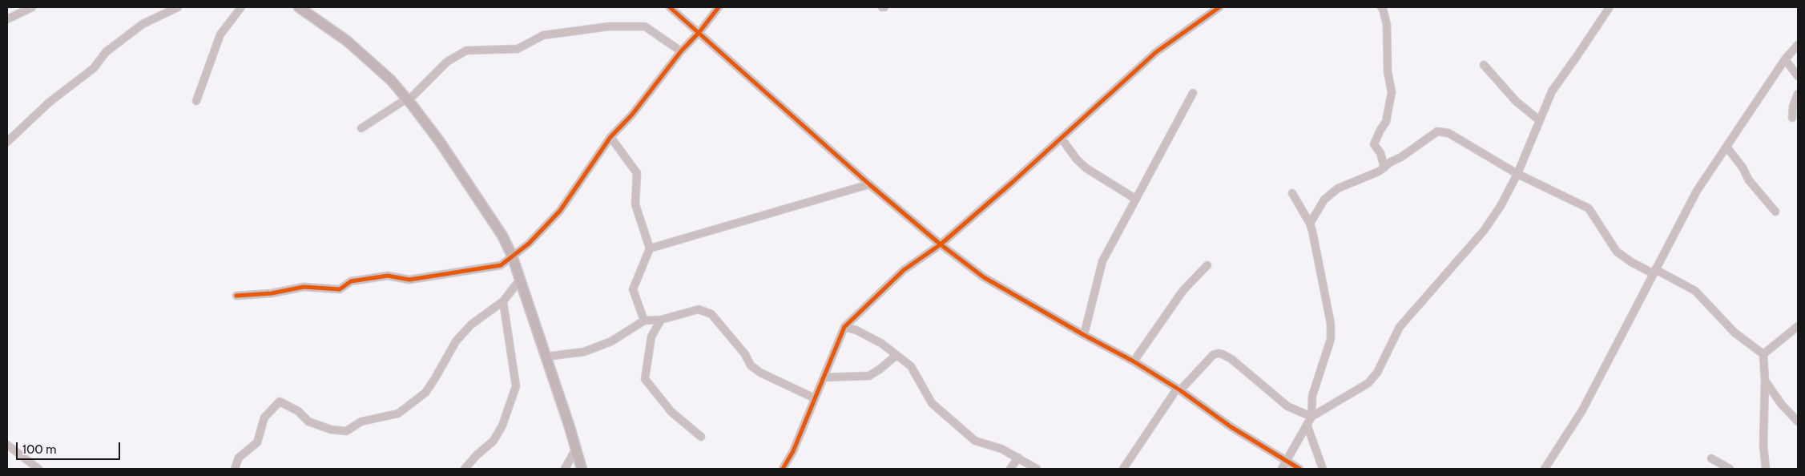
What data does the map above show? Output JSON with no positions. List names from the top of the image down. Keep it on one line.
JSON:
{"scale_bar":"100 m"}
